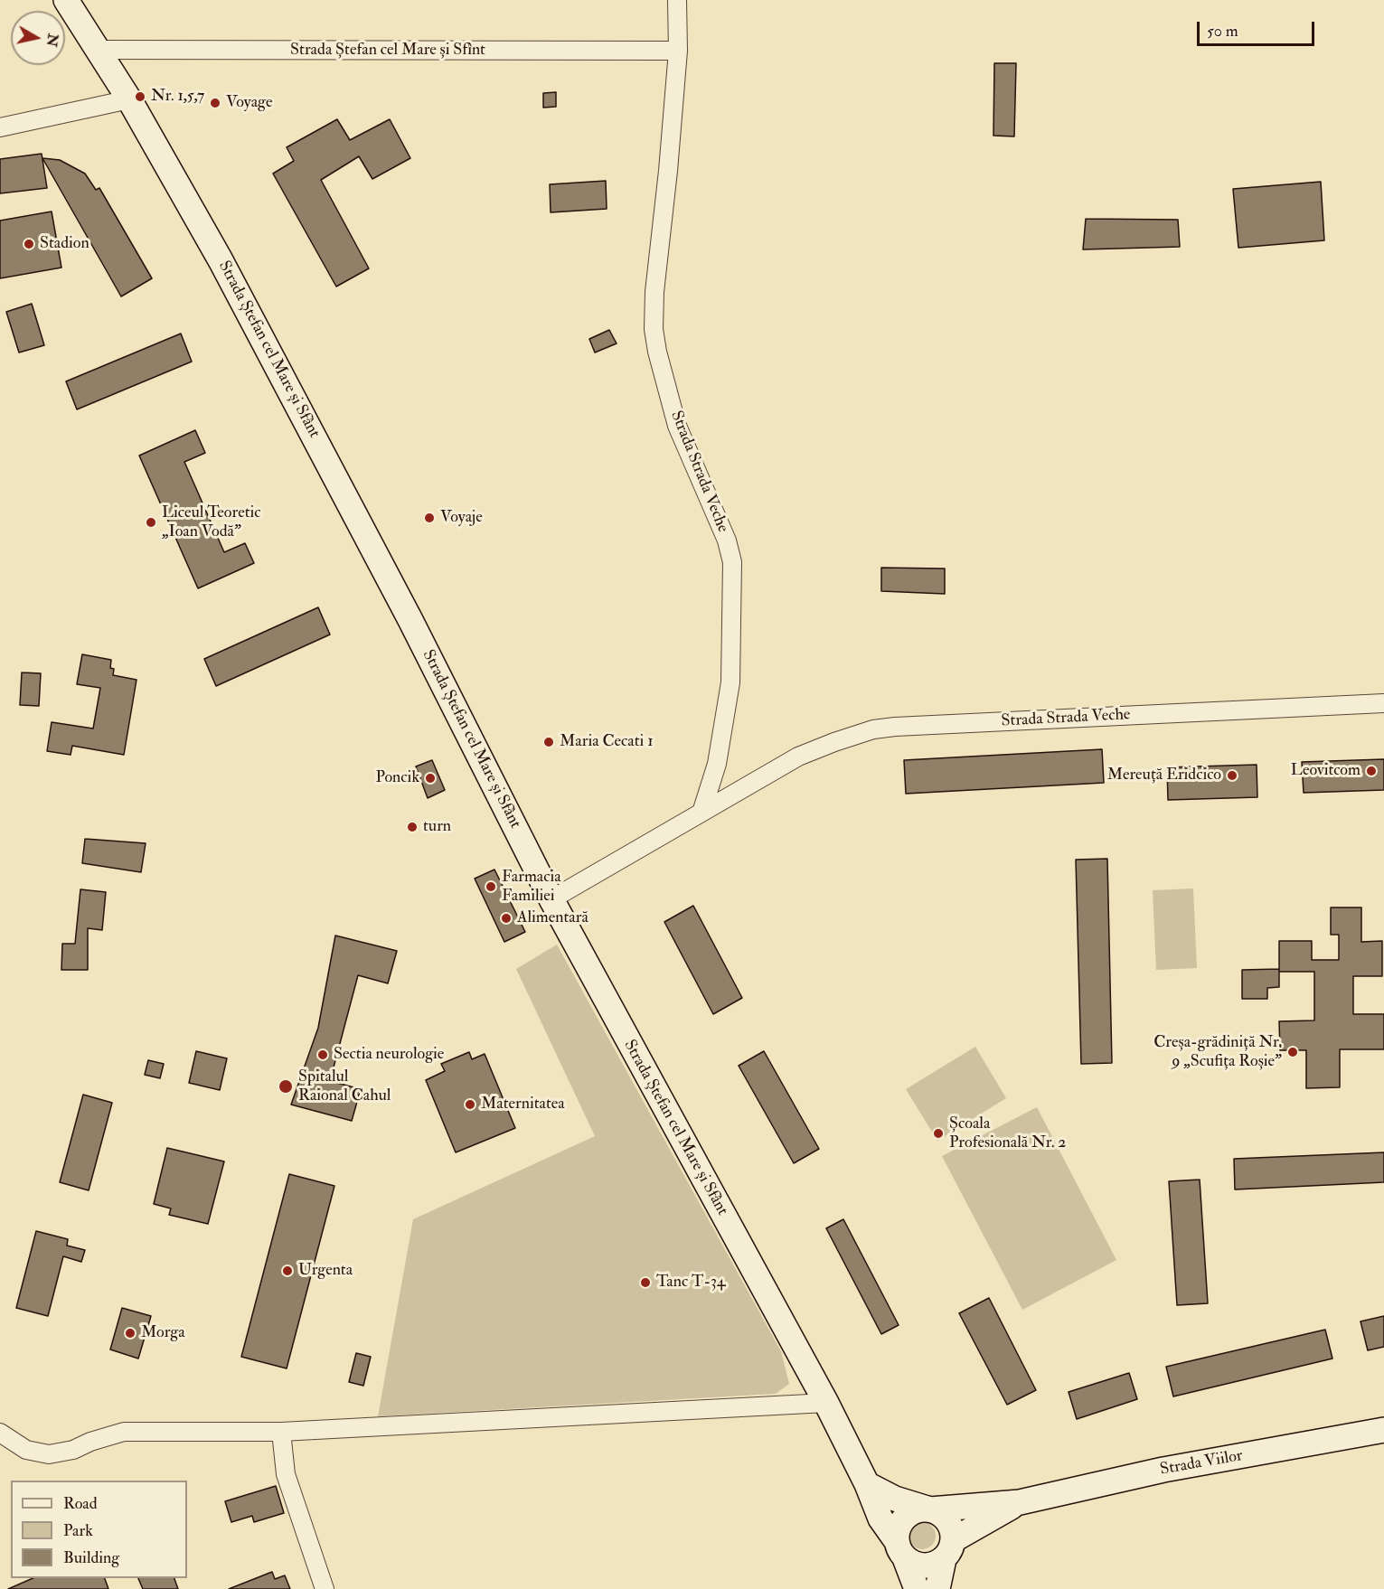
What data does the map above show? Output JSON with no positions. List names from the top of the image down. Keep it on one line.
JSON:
{"streets":{"main road":["Strada Ștefan cel Mare și Sfânt","Strada Viilor"],"street":["Strada Ștefan cel Mare și Sfînt","Strada Strada Veche"]},"crossings":[["Strada Ștefan cel Mare și Sfînt","Strada Ștefan cel Mare și Sfânt"],["Strada Ștefan cel Mare și Sfînt","Strada Strada Veche"],["Strada Ștefan cel Mare și Sfânt","Strada Strada Veche"]],"places":["Nr. 1,5,7","Voyage","Stadion","Voyaje","Liceul Teoretic „Ioan Vodă”","Maria Cecati 1","Leovitcom","Mereuță Eridcico","Poncik","turn","Farmacia Familiei","Alimentară","Creșa-grădiniță Nr. 9 „Scufița Roșie”","Sectia neurologie","Spitalul Raional Cahul","Maternitatea","Școala Profesională Nr. 2","Urgenta","Tanc T-34","Morga"],"legend":["Road","Park","Building"],"scale_bar":"50 m","north":"right"}
